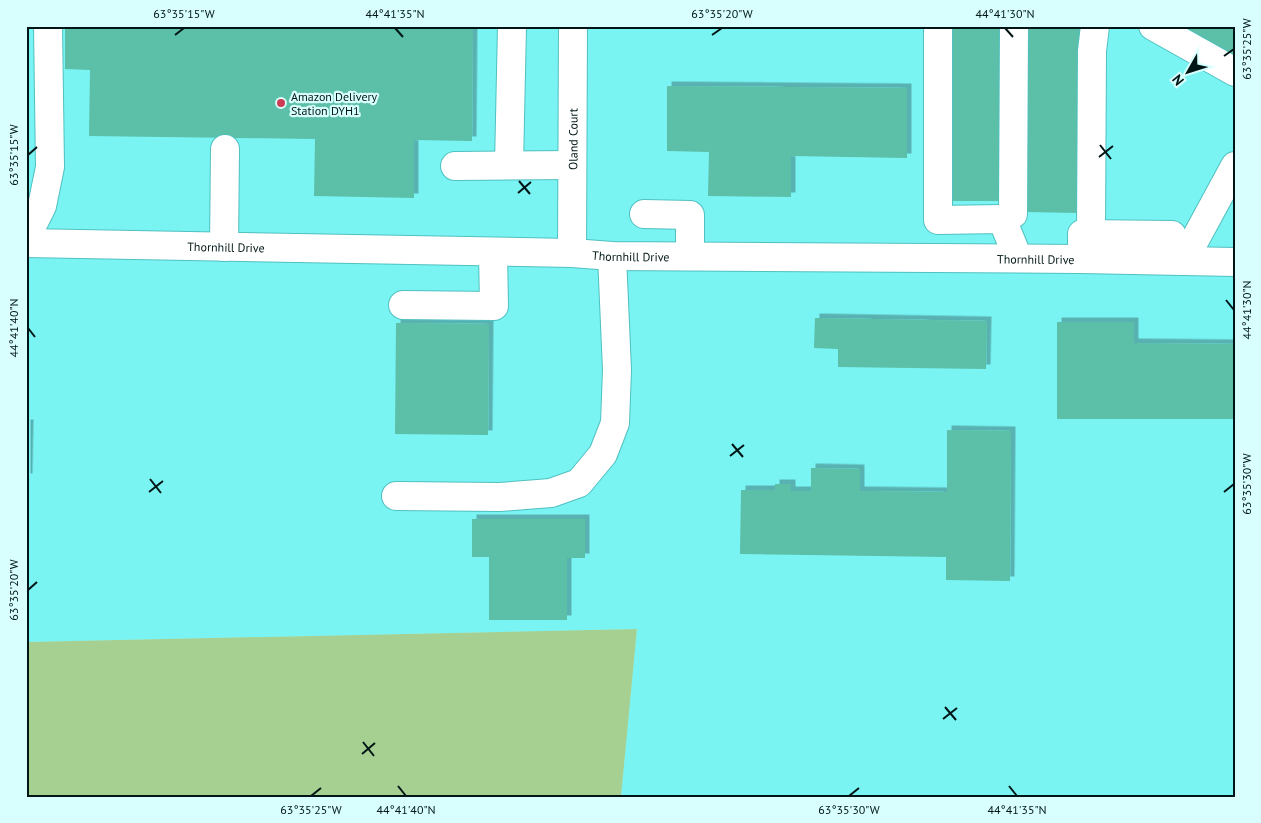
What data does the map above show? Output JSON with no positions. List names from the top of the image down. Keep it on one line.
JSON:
{"streets":{"street":["Oland Court","Thornhill Drive"]},"crossings":[["Oland Court","Thornhill Drive"]],"places":["Amazon Delivery Station DYH1"],"north":"bottom left","coordinates":["63°35'15\"W","44°41'35\"N","63°35'20\"W","44°41'30\"N","63°35'25\"W","44°41'40\"N","63°35'30\"W"]}
